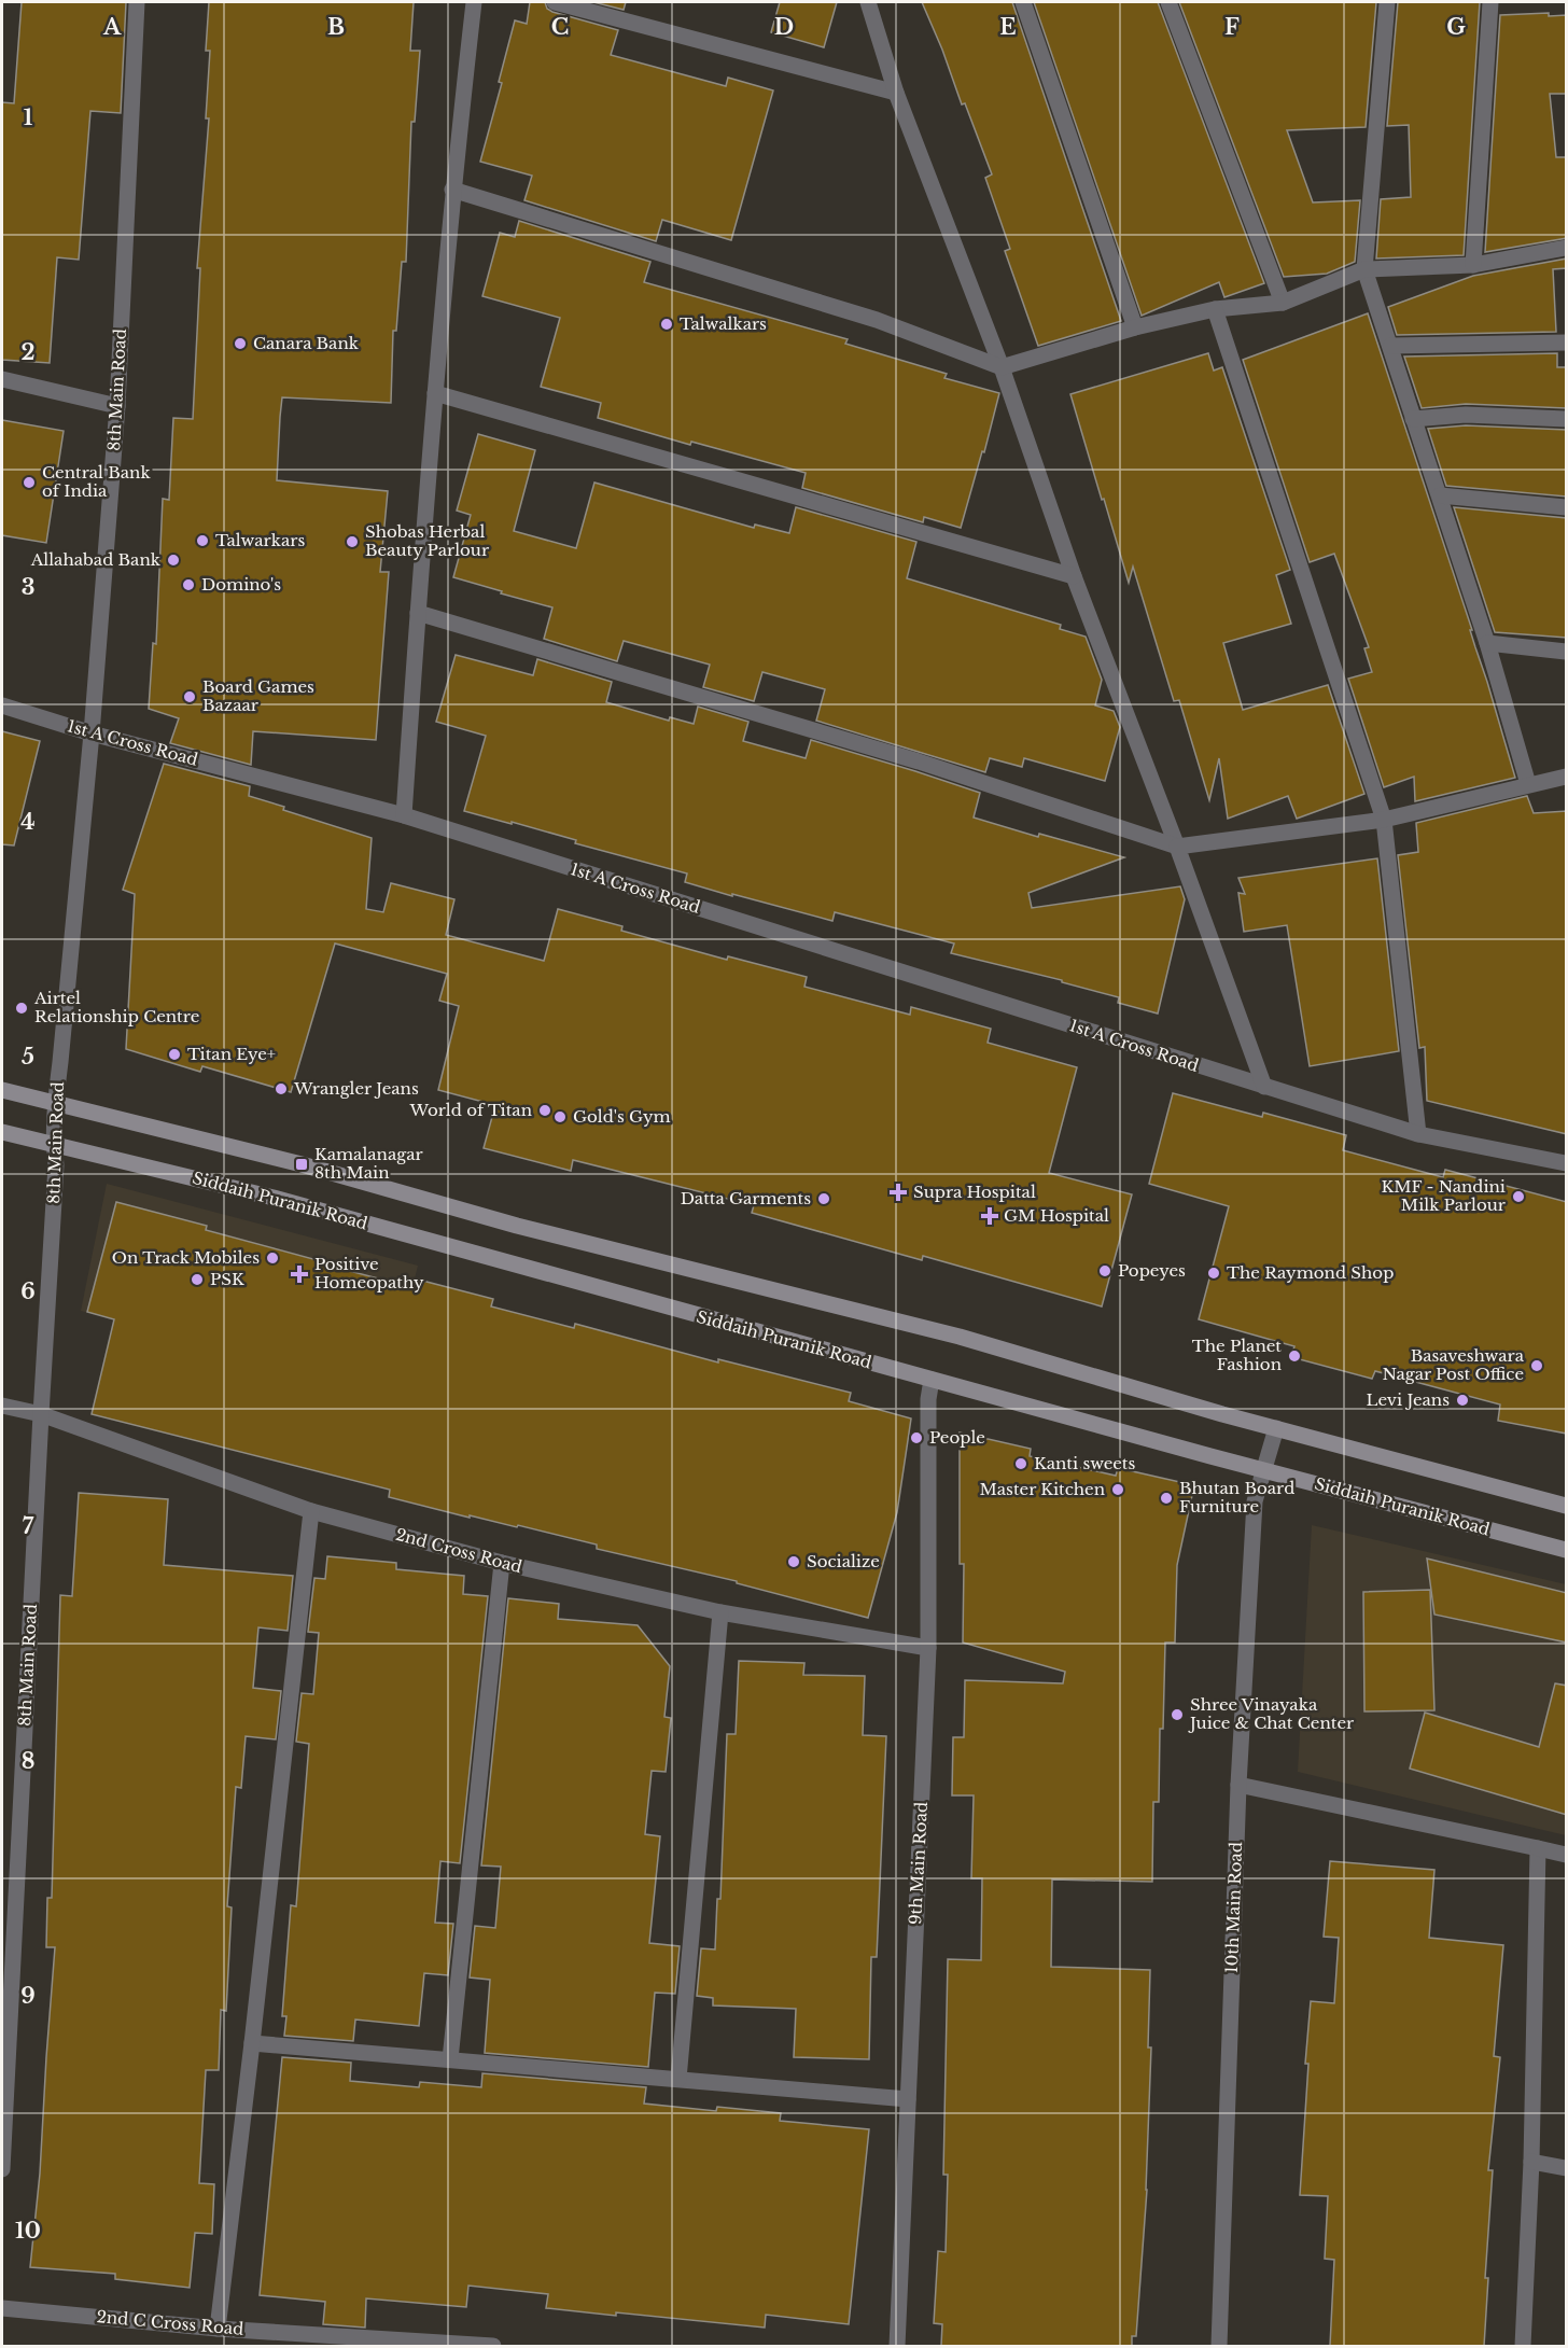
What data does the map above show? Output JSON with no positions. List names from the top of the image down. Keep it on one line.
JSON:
{"streets":{"main road":["Siddaih Puranik Road"],"street":["8th Main Road","1st A Cross Road","2nd Cross Road","9th Main Road","10th Main Road","2nd C Cross Road"]},"crossings":[["8th Main Road","1st A Cross Road"],["8th Main Road","Siddaih Puranik Road"],["8th Main Road","2nd Cross Road"],["Siddaih Puranik Road","9th Main Road"],["Siddaih Puranik Road","10th Main Road"],["2nd Cross Road","9th Main Road"]],"places":{"other":["Talwalkars","Canara Bank","Central Bank of India","Talwarkars","Shobas Herbal Beauty Parlour","Allahabad Bank","Domino's","Board Games Bazaar","Airtel Relationship Centre","Titan Eye+","Wrangler Jeans","World of Titan","Gold's Gym","KMF - Nandini Milk Parlour","Datta Garments","On Track Mobiles","Popeyes","The Raymond Shop","PSK","The Planet Fashion","Basaveshwara Nagar Post Office","Levi Jeans","People","Kanti sweets","Master Kitchen","Bhutan Board Furniture","Socialize","Shree Vinayaka Juice & Chat Center"],"transit":["Kamalanagar 8th Main"],"health":["Supra Hospital","GM Hospital","Positive Homeopathy"]},"grid":{"columns":["A","B","C","D","E","F","G"],"rows":["1","2","3","4","5","6","7","8","9","10"]}}
